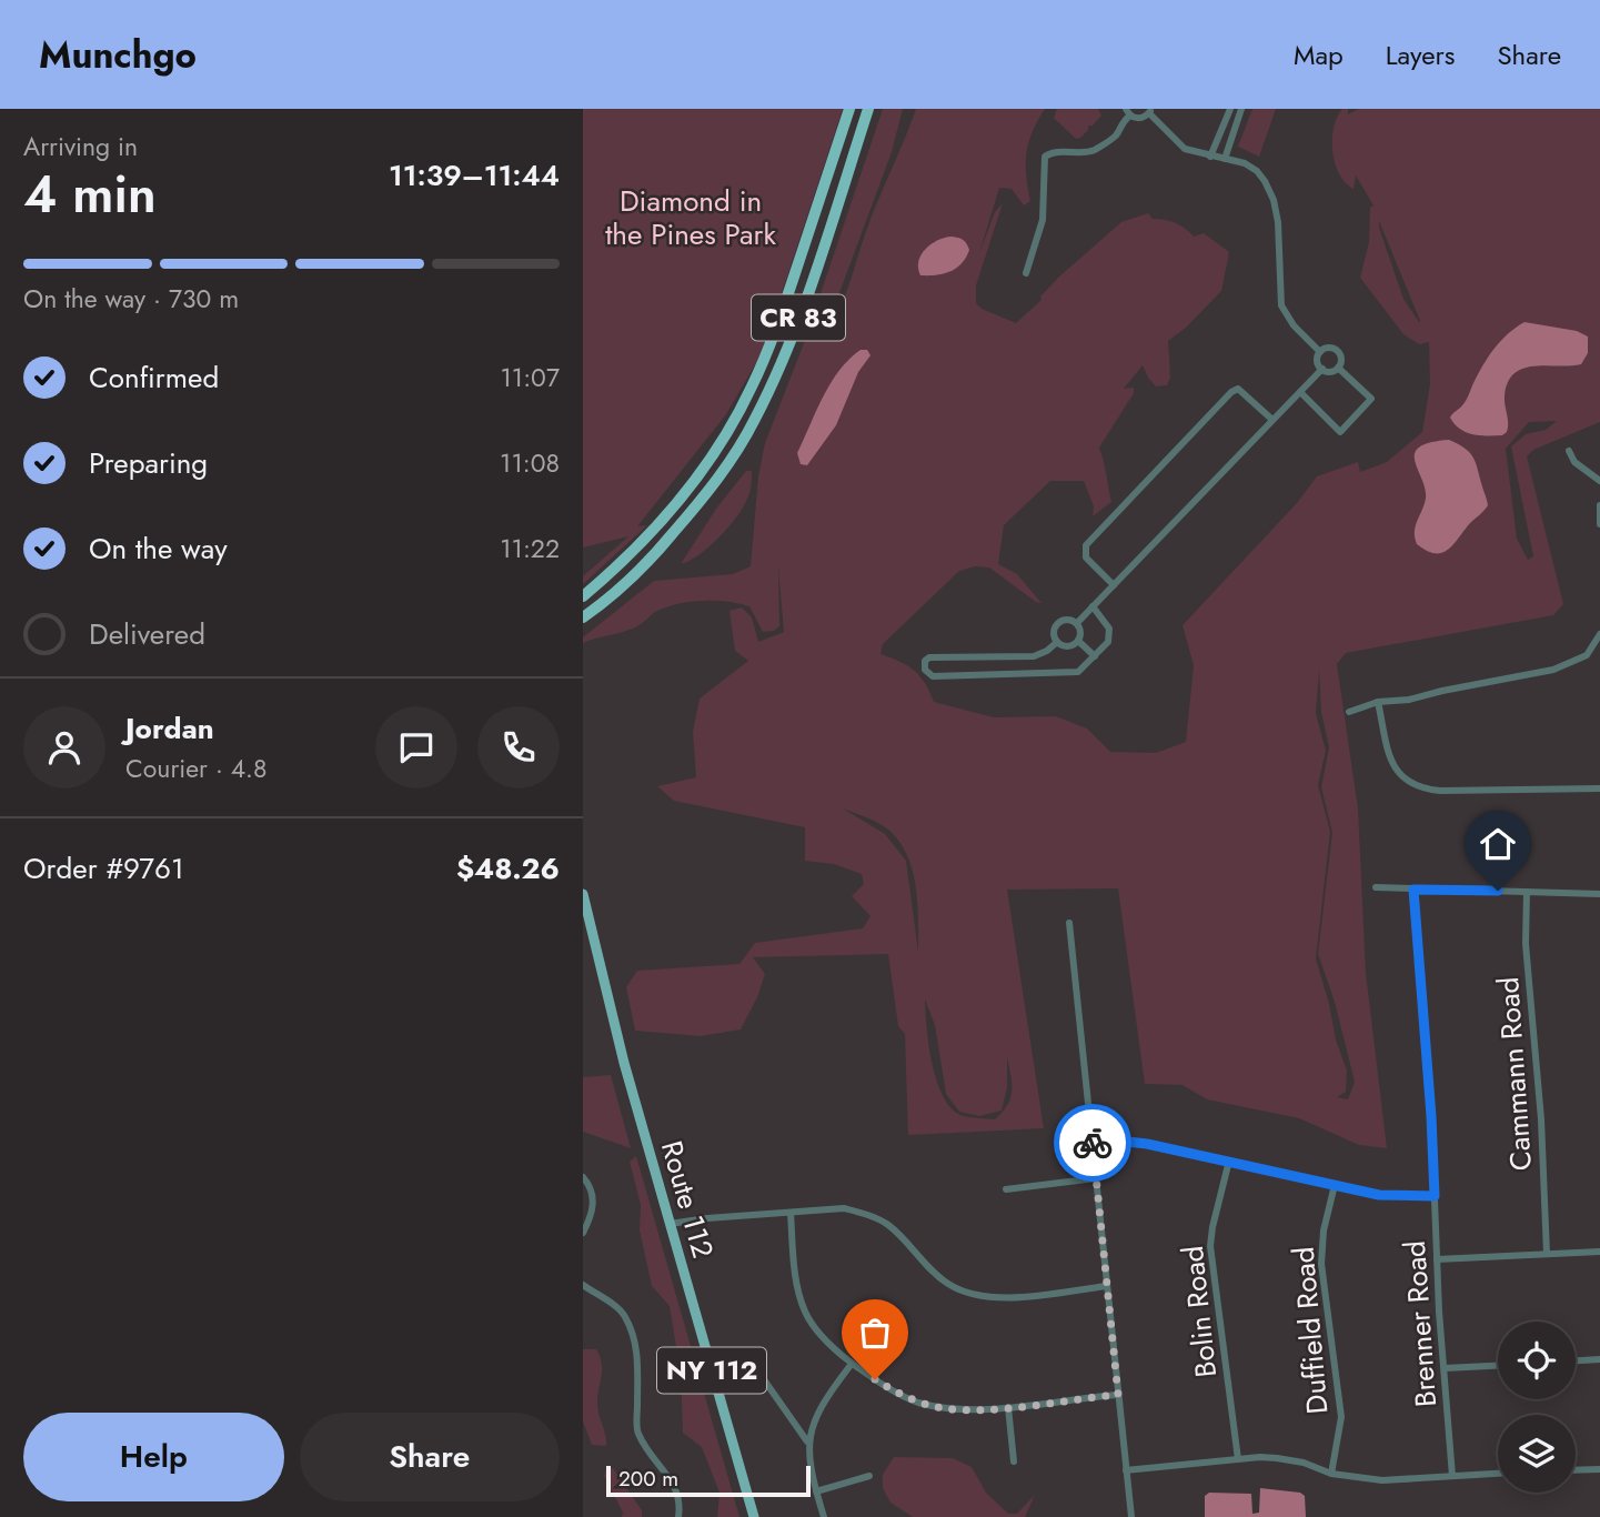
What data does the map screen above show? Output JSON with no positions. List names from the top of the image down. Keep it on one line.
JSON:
{"streets":{"highway":["CR 83"],"main road":["Route 112","NY 112"],"street":["Cammann Road","Bolin Road","Brenner Road","Duffield Road"]},"parks":["Diamond in the Pines Park"],"scale_bar":"200 m","page":{"header":"Munchgo","nav":["Map","Layers","Share"],"heading":["4 min","Arriving in","11:39–11:44"],"panel":["Jordan","Courier · 4.8","Order #9761","$48.26"],"bar":"On the way · 730 m","list":[["Confirmed","11:07"],["Preparing","11:08"],["On the way","11:22"],"Delivered"],"buttons":["Help","Share"],"scale":"200 m"}}
